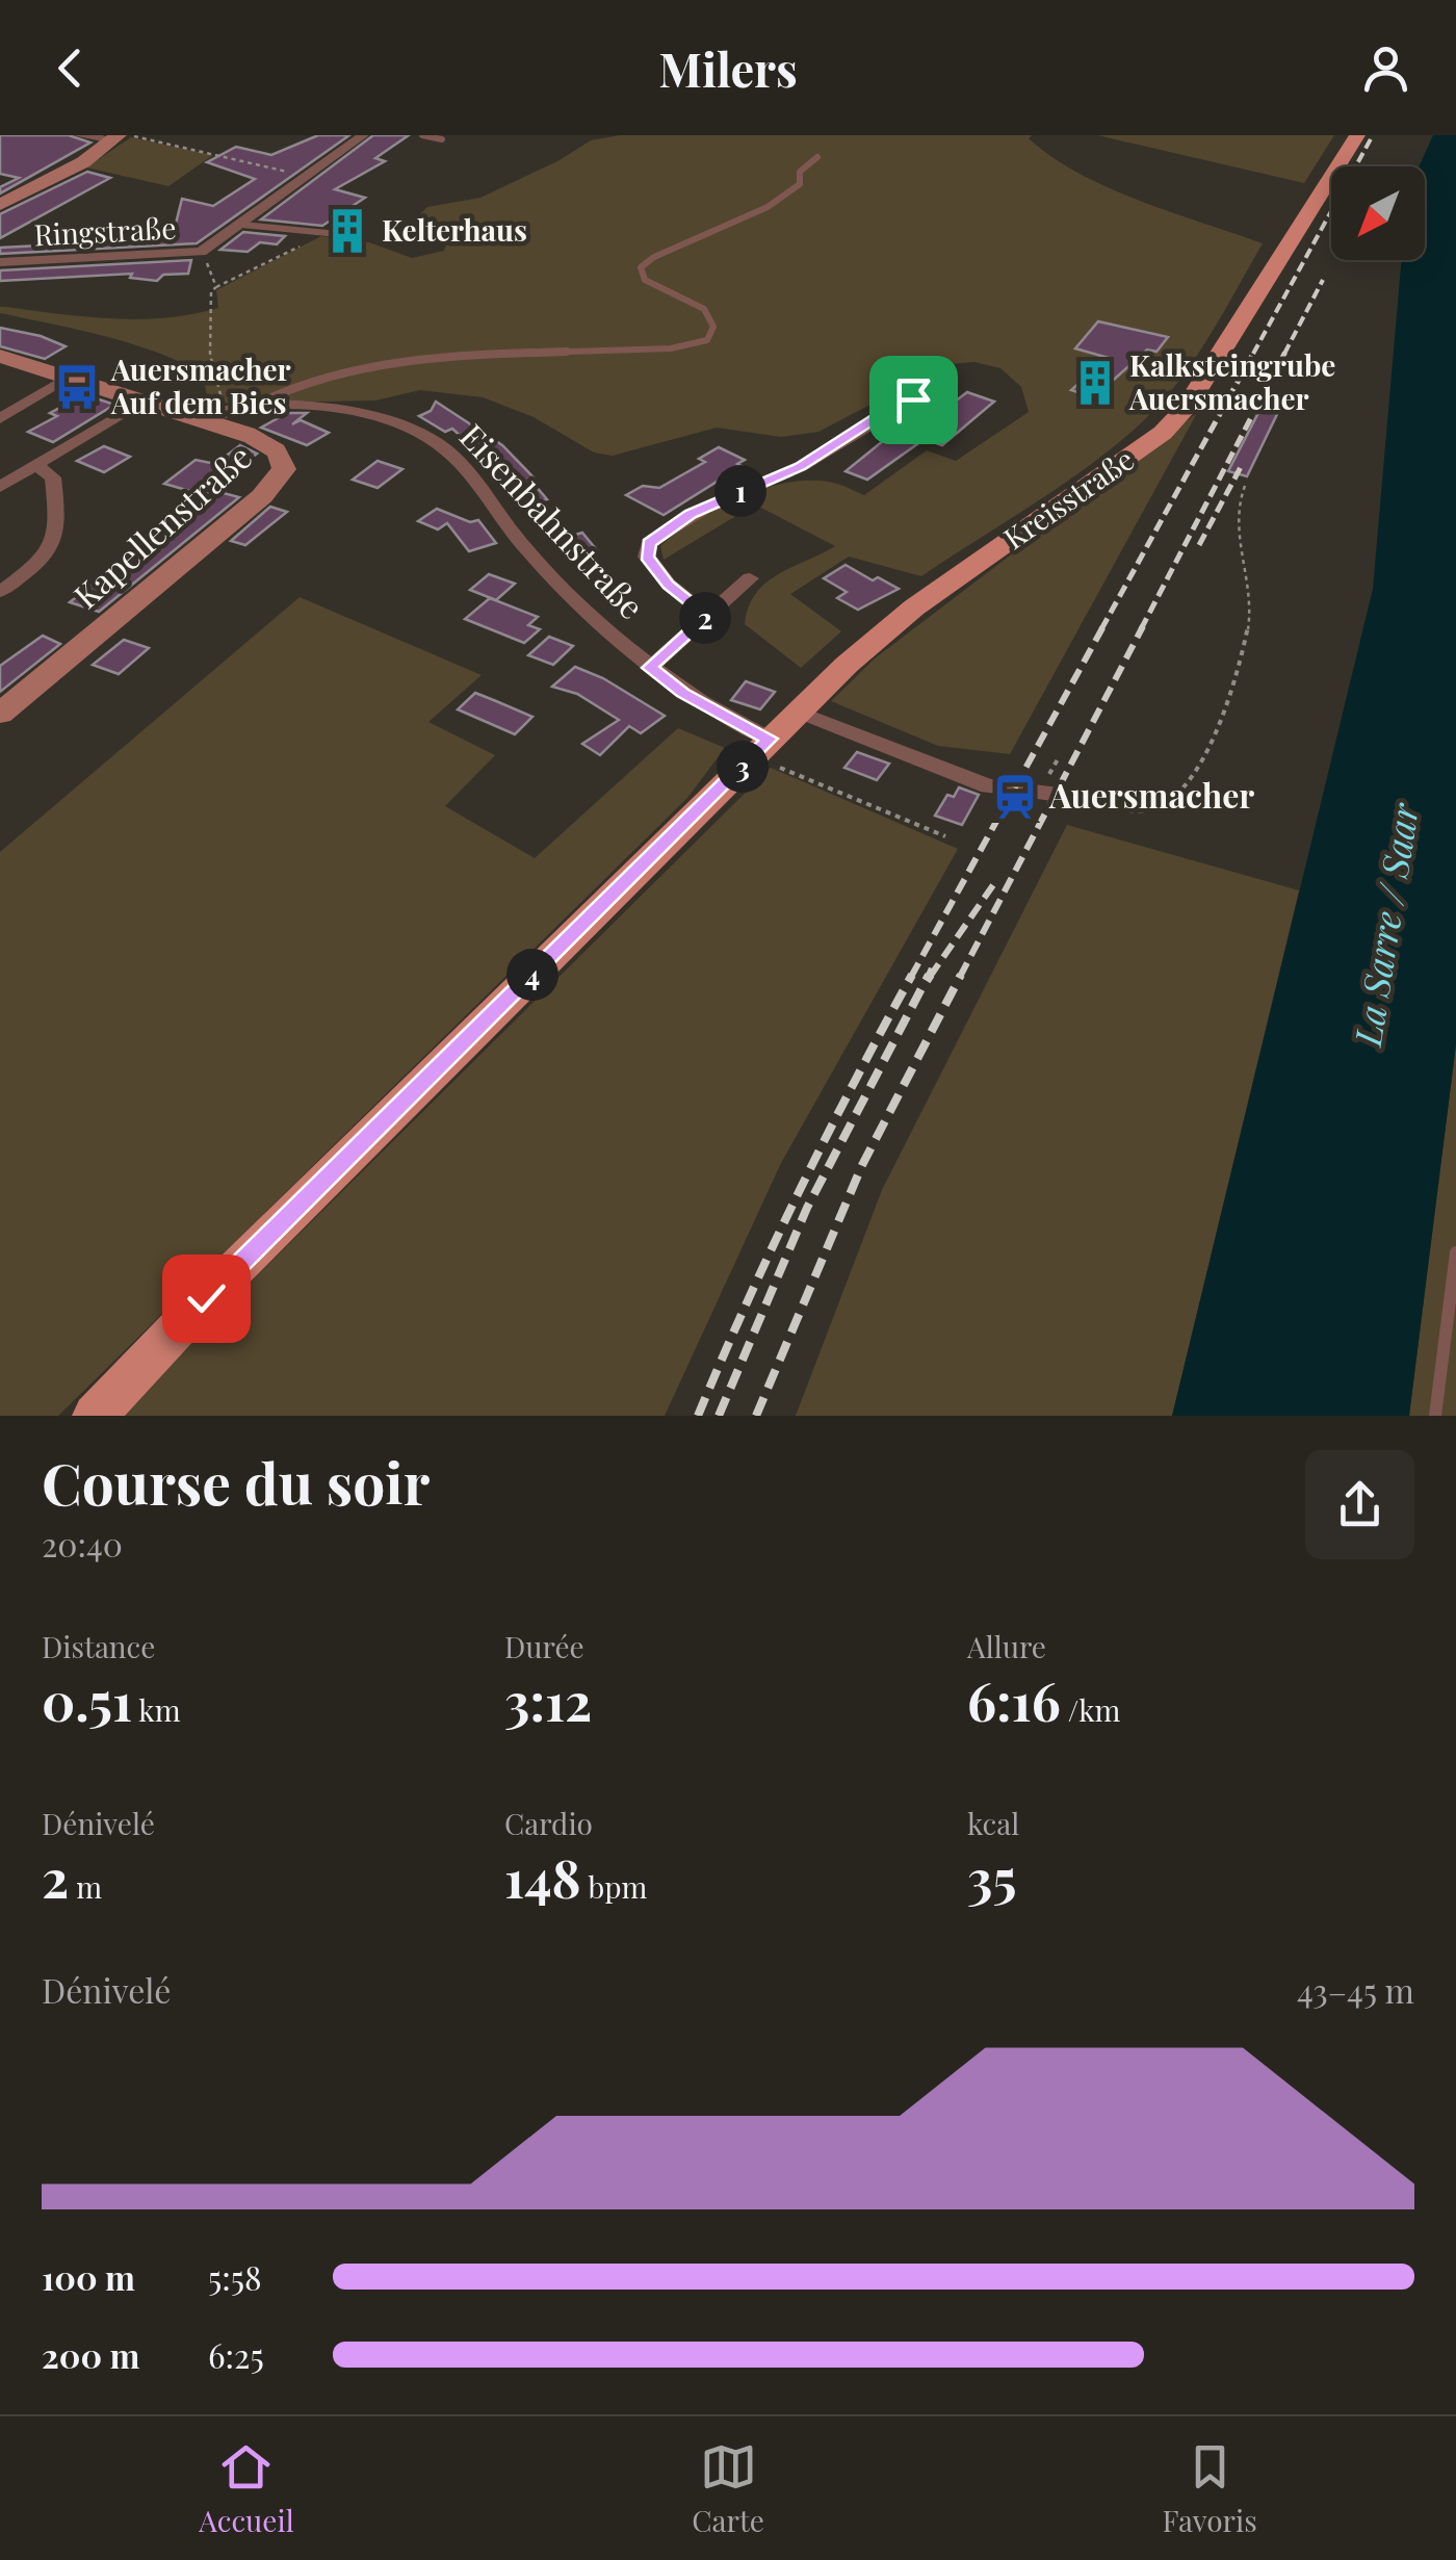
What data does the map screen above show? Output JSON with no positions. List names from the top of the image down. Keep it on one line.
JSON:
{"streets":{"main road":["Kreisstraße"],"street":["Ringstraße","Eisenbahnstraße","Kapellenstraße"]},"crossings":[["Kreisstraße","Eisenbahnstraße"],["Eisenbahnstraße","Kapellenstraße"]],"water":["La Sarre / Saar"],"places":{"building":["Kelterhaus","Kalksteingrube Auersmacher"],"bus stop":["Auersmacher Auf dem Bies"],"station":["Auersmacher"]},"north":"bottom left","page":{"header":"Milers","pins":["1","2","3","4"],"heading":["Course du soir","20:40"],"stats":[["Distance","0.51 km"],["Durée","3:12"],["Allure","6:16 /km"],["Dénivelé","2 m"],["Cardio","148 bpm"],["kcal","35"]],"chart":["Dénivelé","43–45 m"],"list":[{"name":"100 m","note":"5:58"},{"name":"200 m","note":"6:25"}],"tabs":["Accueil","Carte","Favoris"]}}
